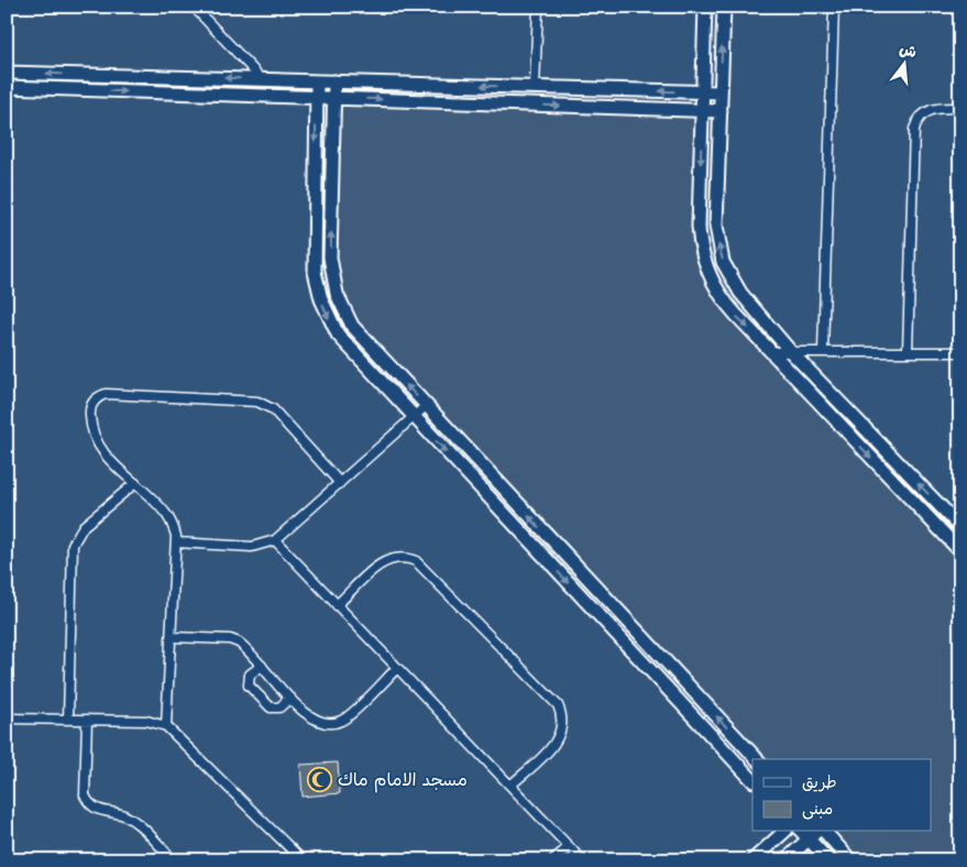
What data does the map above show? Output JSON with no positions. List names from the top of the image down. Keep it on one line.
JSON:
{"places":{"mosque":["مسجد الامام ماك"]},"legend":["طريق","مبنى"],"north":"top"}
